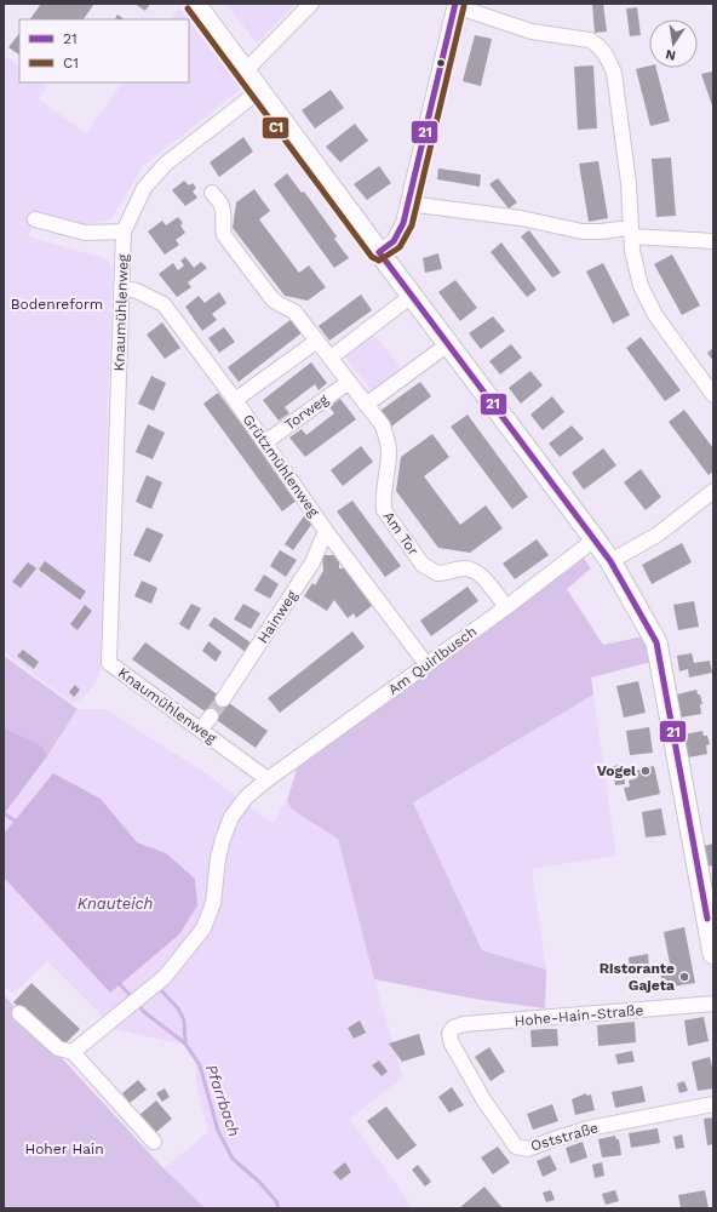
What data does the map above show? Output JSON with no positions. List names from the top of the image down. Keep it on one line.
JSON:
{"streets":{"street":["Knaumühlenweg","Torweg","Grützmühlenweg","Am Tor","Hainweg","Am Quirlbusch","Hohe-Hain-Straße","Oststraße"]},"crossings":[["Knaumühlenweg","Grützmühlenweg"],["Knaumühlenweg","Am Quirlbusch"],["Torweg","Grützmühlenweg"],["Torweg","Am Tor"],["Grützmühlenweg","Hainweg"],["Grützmühlenweg","Am Quirlbusch"],["Am Tor","Am Quirlbusch"],["Hohe-Hain-Straße","Oststraße"]],"water":["Knauteich","Pfarrbach"],"parks":["Bodenreform","Hoher Hain"],"places":["Vogel","Ristorante Gajeta"],"lines":["transit line 21","transit line C1"],"legend":["21","C1"],"north":"bottom"}
